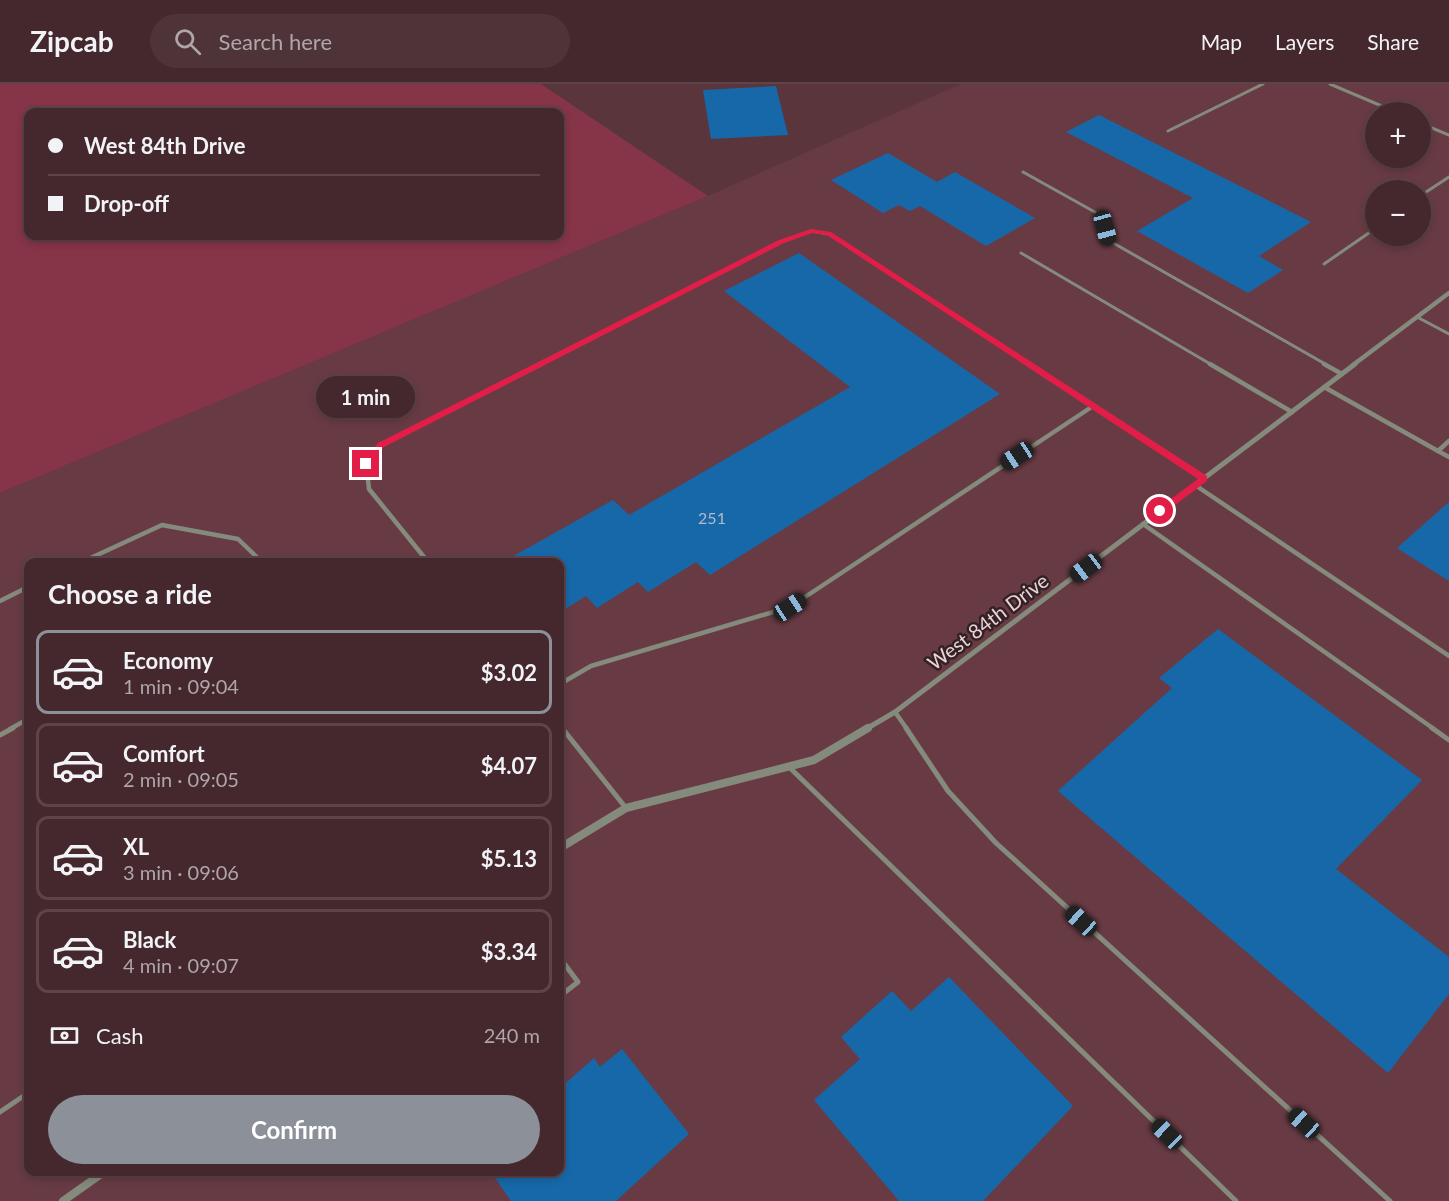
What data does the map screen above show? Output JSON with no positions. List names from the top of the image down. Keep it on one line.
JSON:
{"streets":{"street":["West 84th Drive"]},"house_numbers":["251"],"page":{"header":"Zipcab","search":"Search here","nav":["Map","Layers","Share"],"map_buttons":["+","−"],"banner":["West 84th Drive","Drop-off"],"bubble":"1 min","heading":"Choose a ride","list":[{"name":"Economy","note":"1 min · 09:04","value":"$3.02"},{"name":"Comfort","note":"2 min · 09:05","value":"$4.07"},{"name":"XL","note":"3 min · 09:06","value":"$5.13"},{"name":"Black","note":"4 min · 09:07","value":"$3.34"}],"pay":["Cash","240 m"],"buttons":"Confirm"}}
